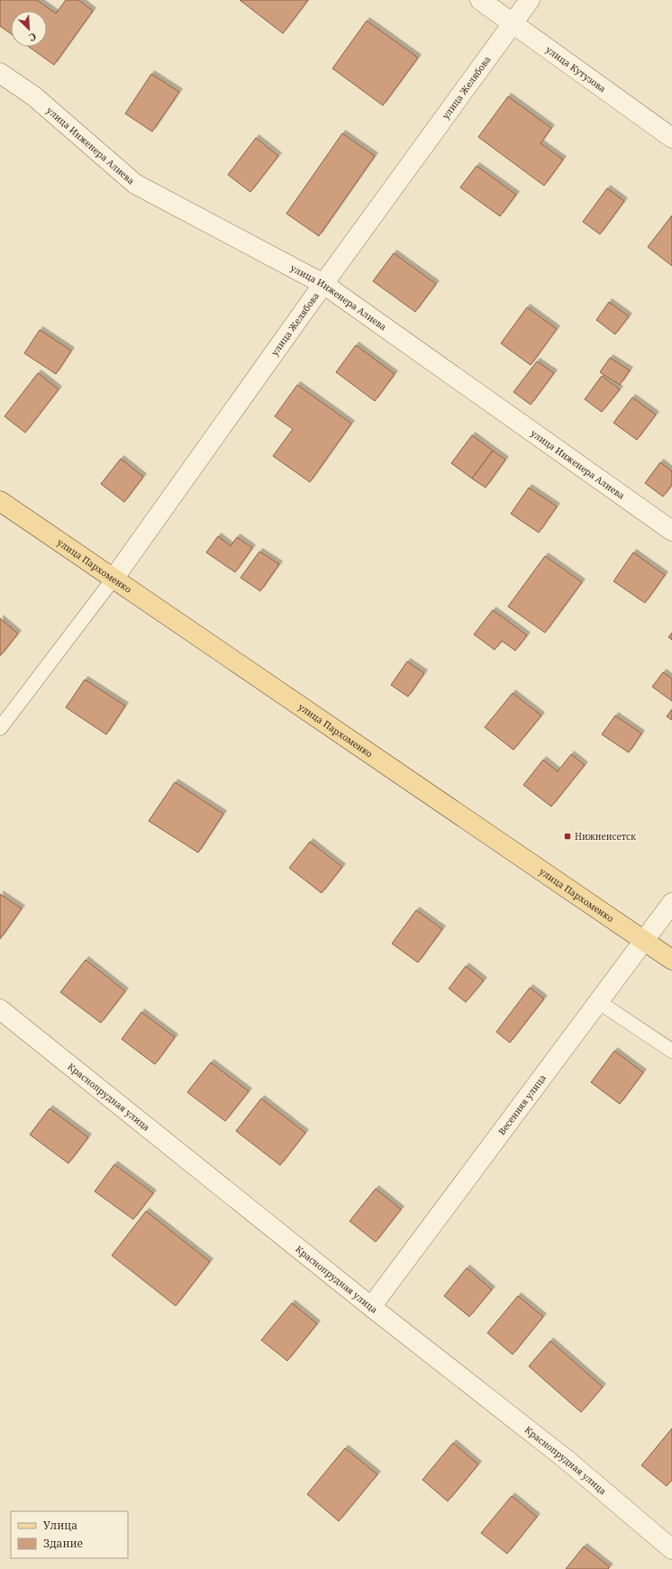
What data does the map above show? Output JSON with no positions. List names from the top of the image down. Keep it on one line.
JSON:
{"streets":{"main road":["улица Пархоменко"],"street":["улица Кутузова","улица Желябова","улица Инженера Алиева","Краснопрудная улица","Весенняя улица"]},"crossings":[["улица Кутузова","улица Желябова"],["улица Желябова","улица Инженера Алиева"],["улица Желябова","улица Пархоменко"],["улица Пархоменко","Весенняя улица"],["Краснопрудная улица","Весенняя улица"]],"places":{"transit":["Нижнеисетск"]},"legend":["Улица","Здание"],"north":"bottom right"}
